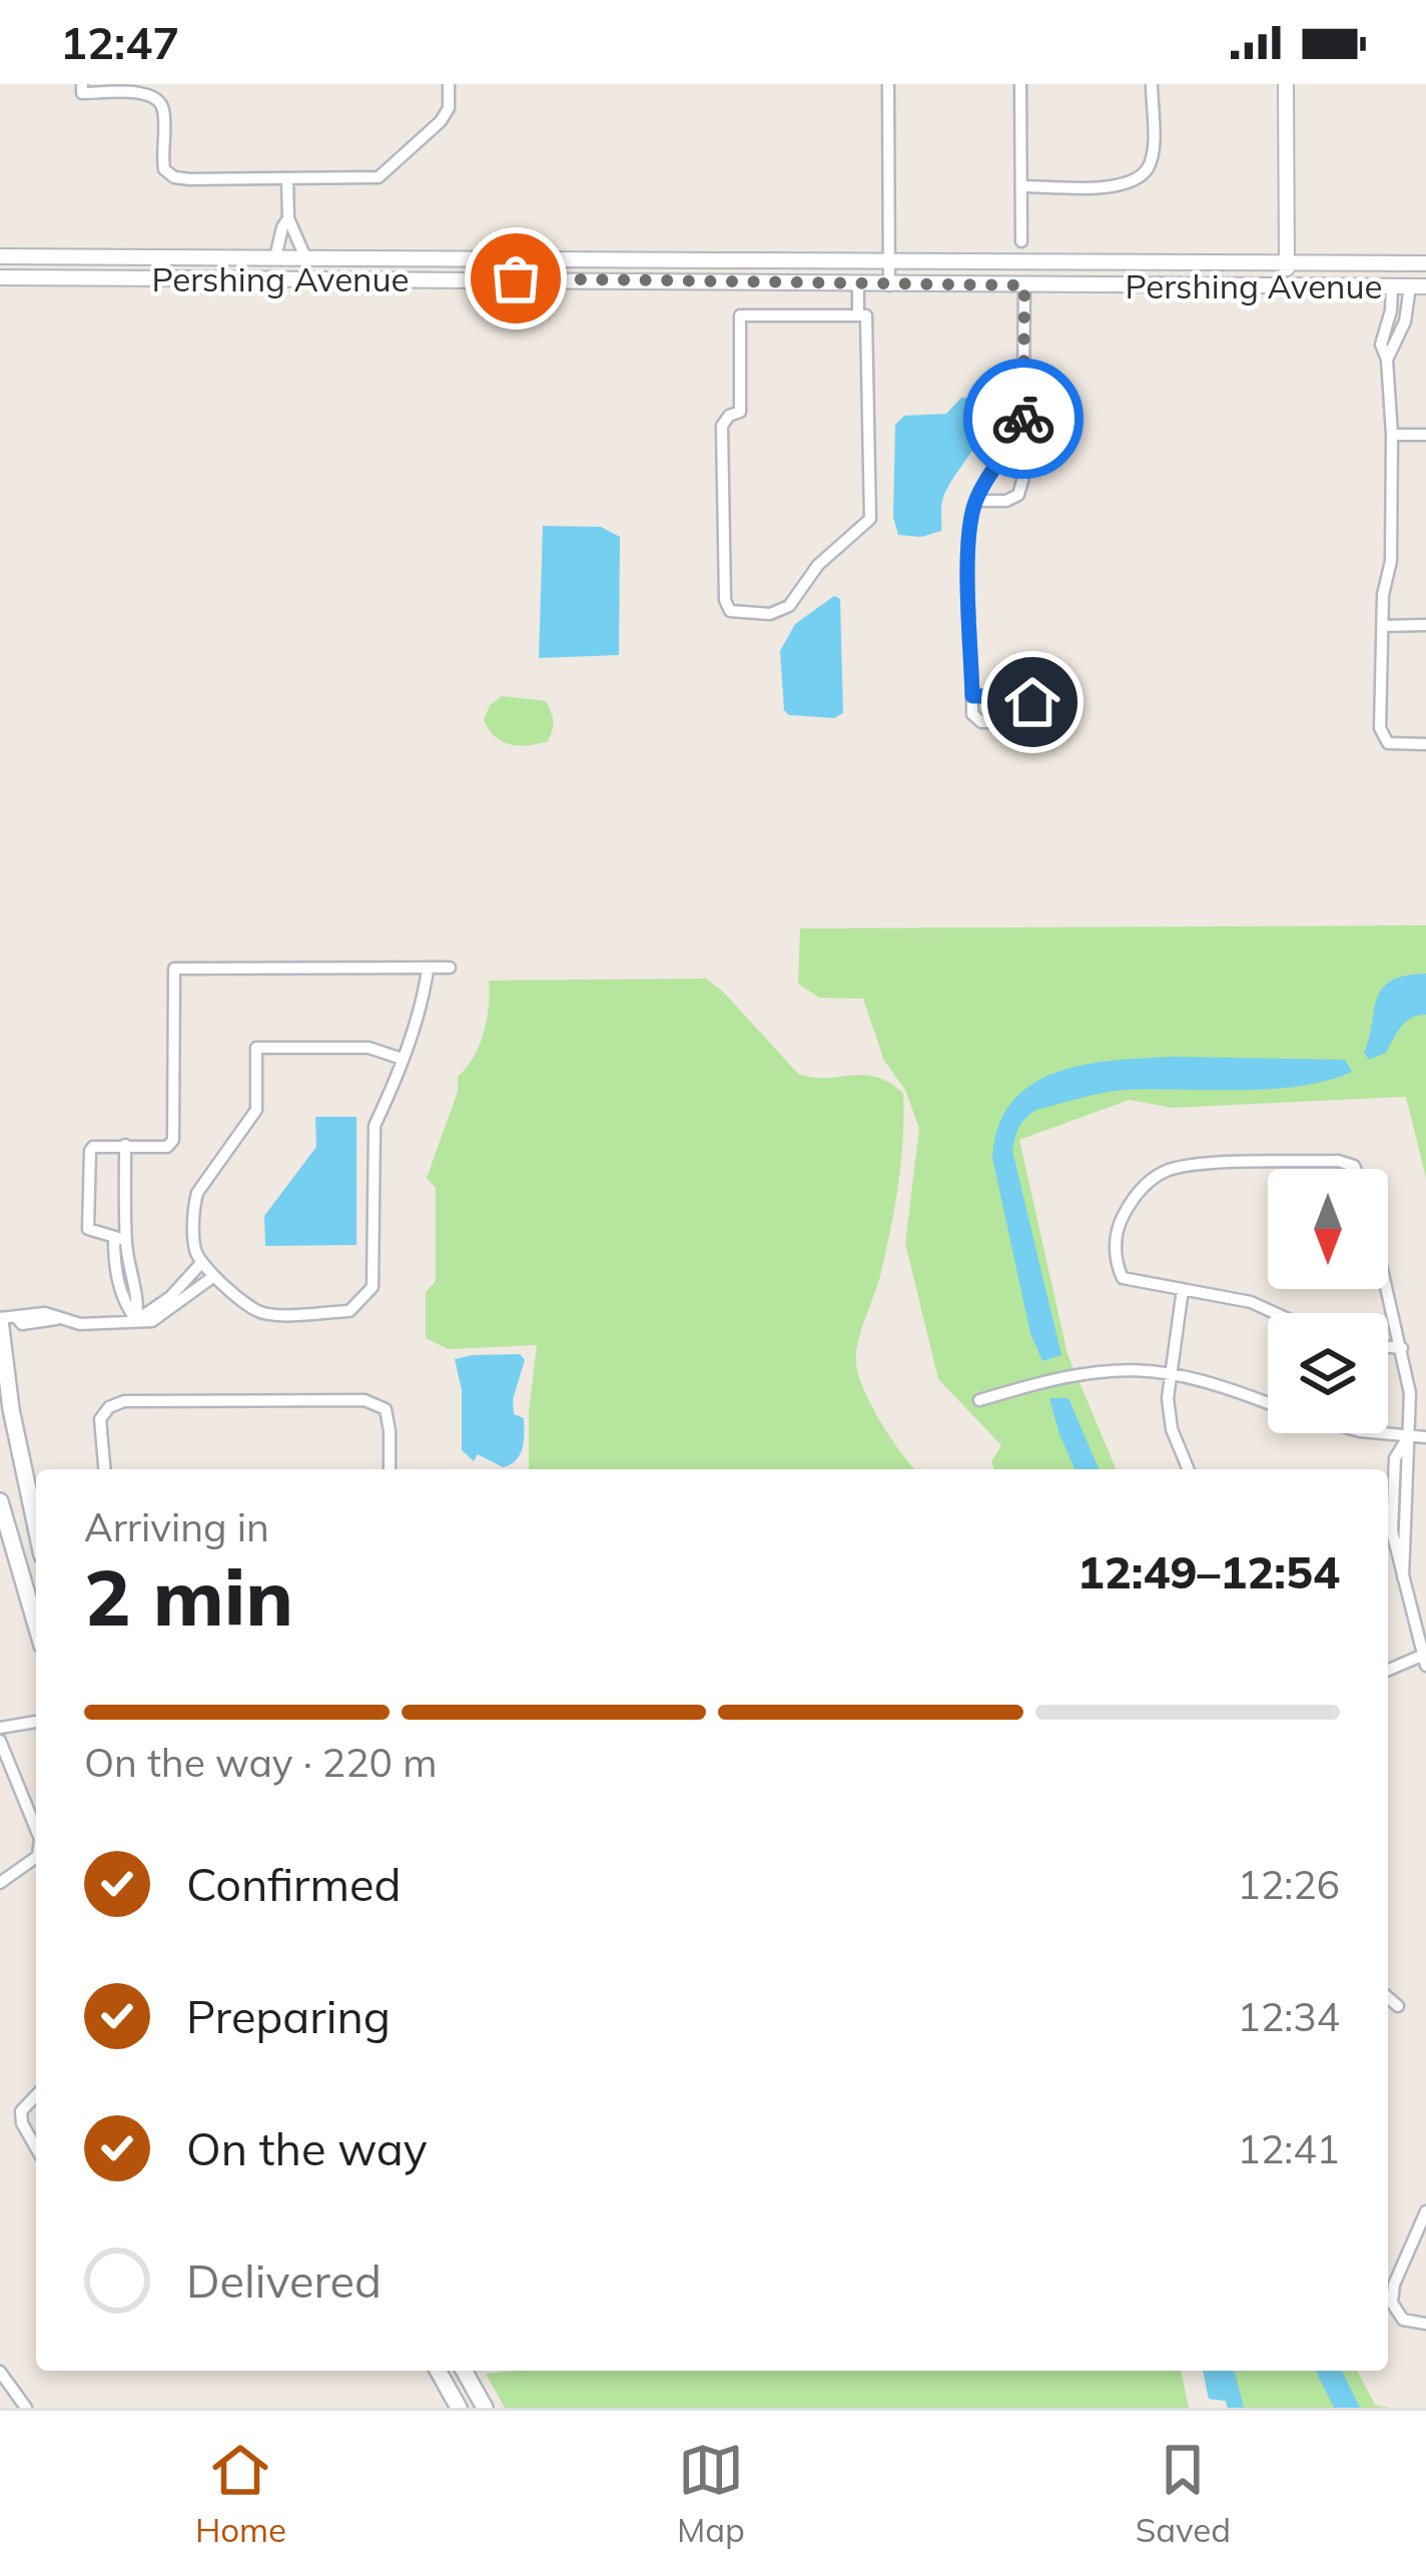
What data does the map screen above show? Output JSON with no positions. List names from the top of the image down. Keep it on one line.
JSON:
{"streets":{"street":["Pershing Avenue"]},"north":"bottom","page":{"status":"12:47","heading":["2 min","Arriving in","12:49–12:54"],"bar":"On the way · 220 m","list":[["Confirmed","12:26"],["Preparing","12:34"],["On the way","12:41"],"Delivered"],"tabs":["Home","Map","Saved"]}}
